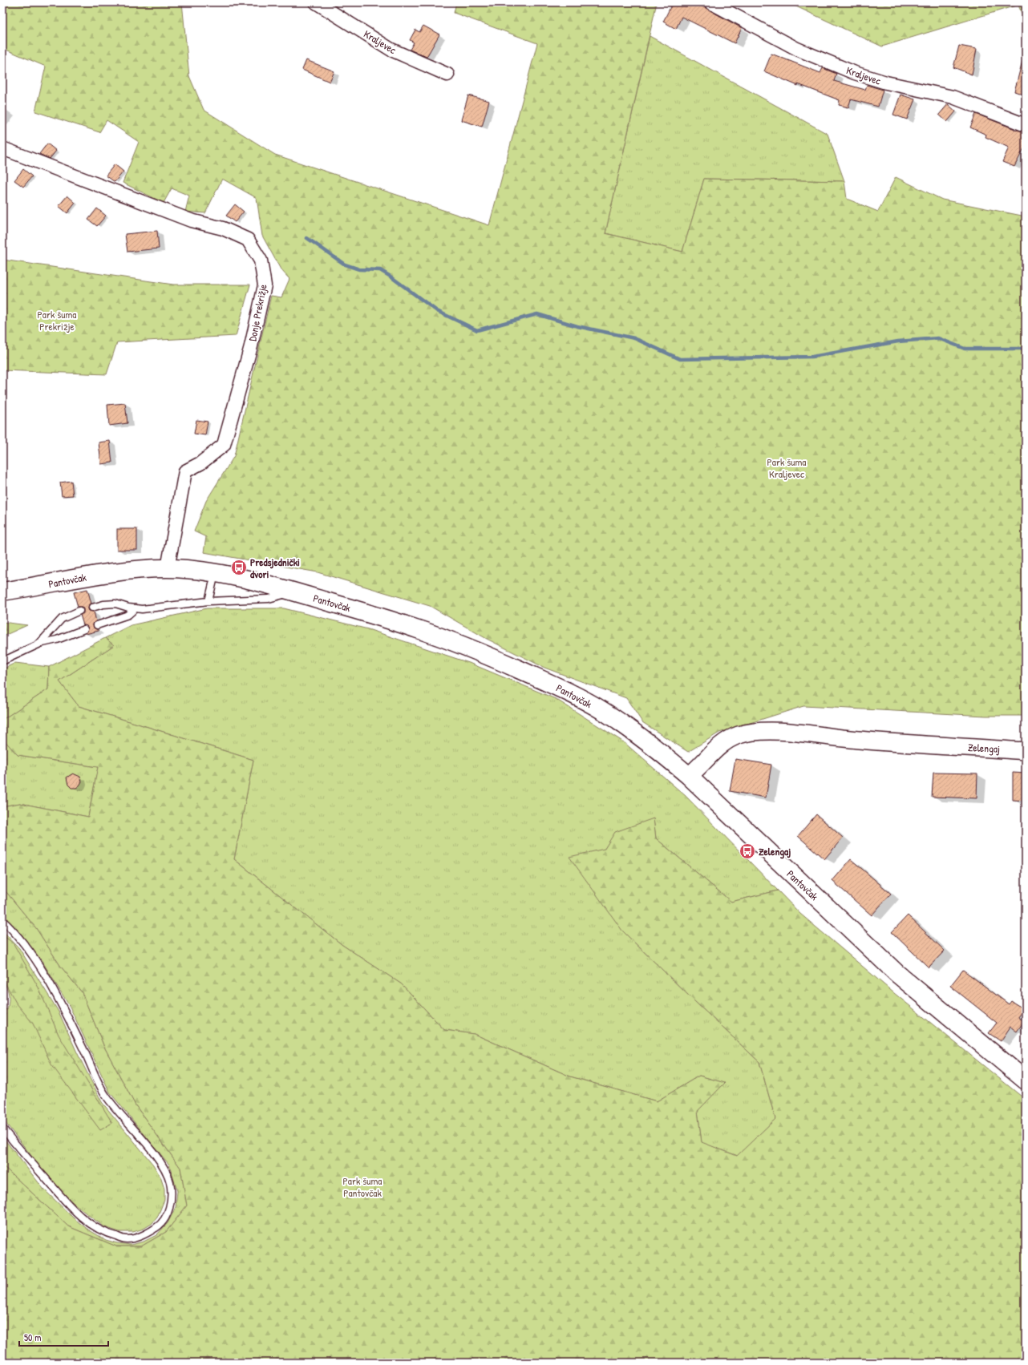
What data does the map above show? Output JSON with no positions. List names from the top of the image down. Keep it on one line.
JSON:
{"streets":{"main road":["Pantovčak"],"street":["Kraljevec","Donje Prekrižje","Zelengaj"]},"crossings":[["Donje Prekrižje","Pantovčak"],["Pantovčak","Zelengaj"]],"parks":["Park šuma Prekrižje","Park šuma Kraljevec","Park šuma Pantovčak"],"places":{"bus stop":["Predsjednički dvori","Zelengaj"]},"scale_bar":"50 m"}
